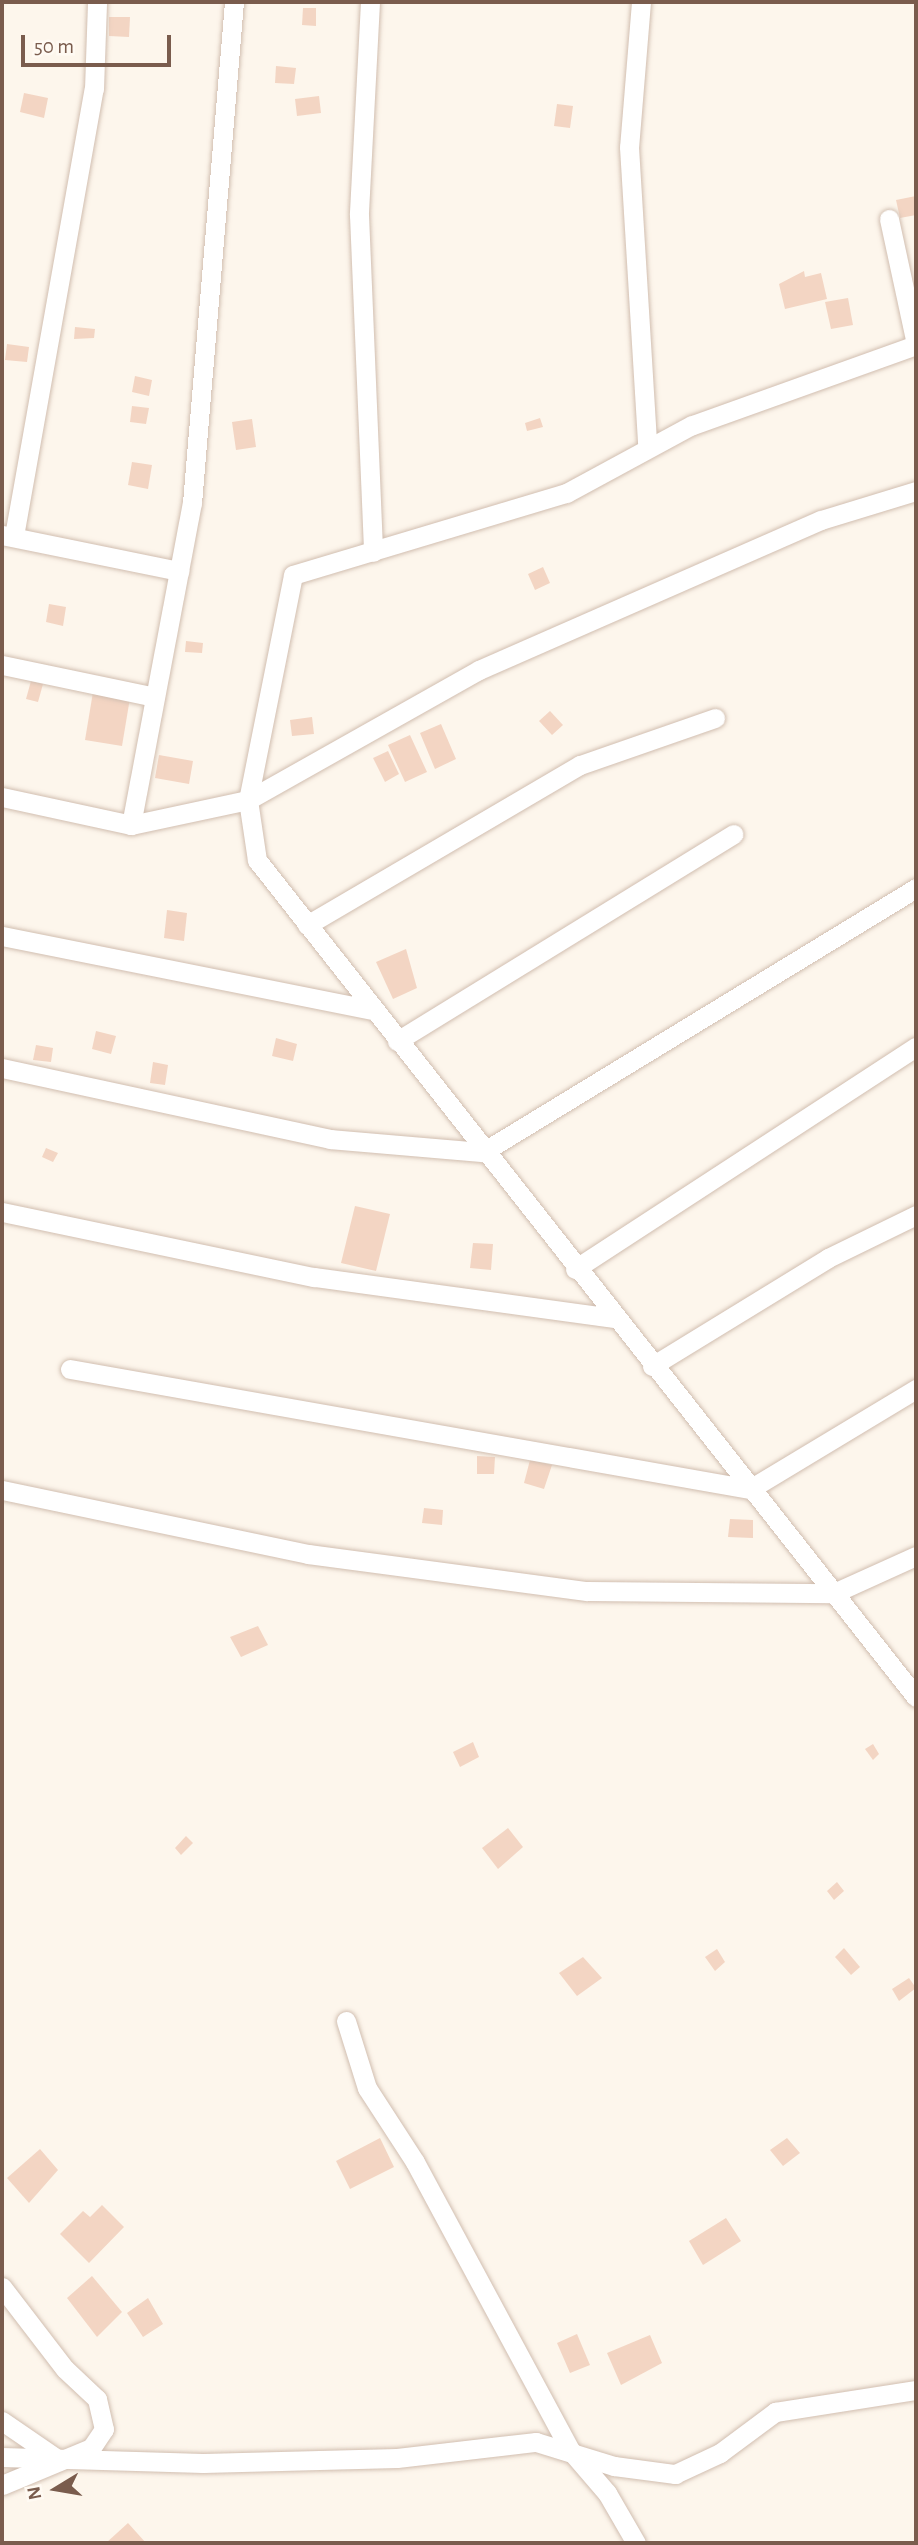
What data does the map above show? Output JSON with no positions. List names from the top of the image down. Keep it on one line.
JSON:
{"scale_bar":"50 m","north":"left"}
